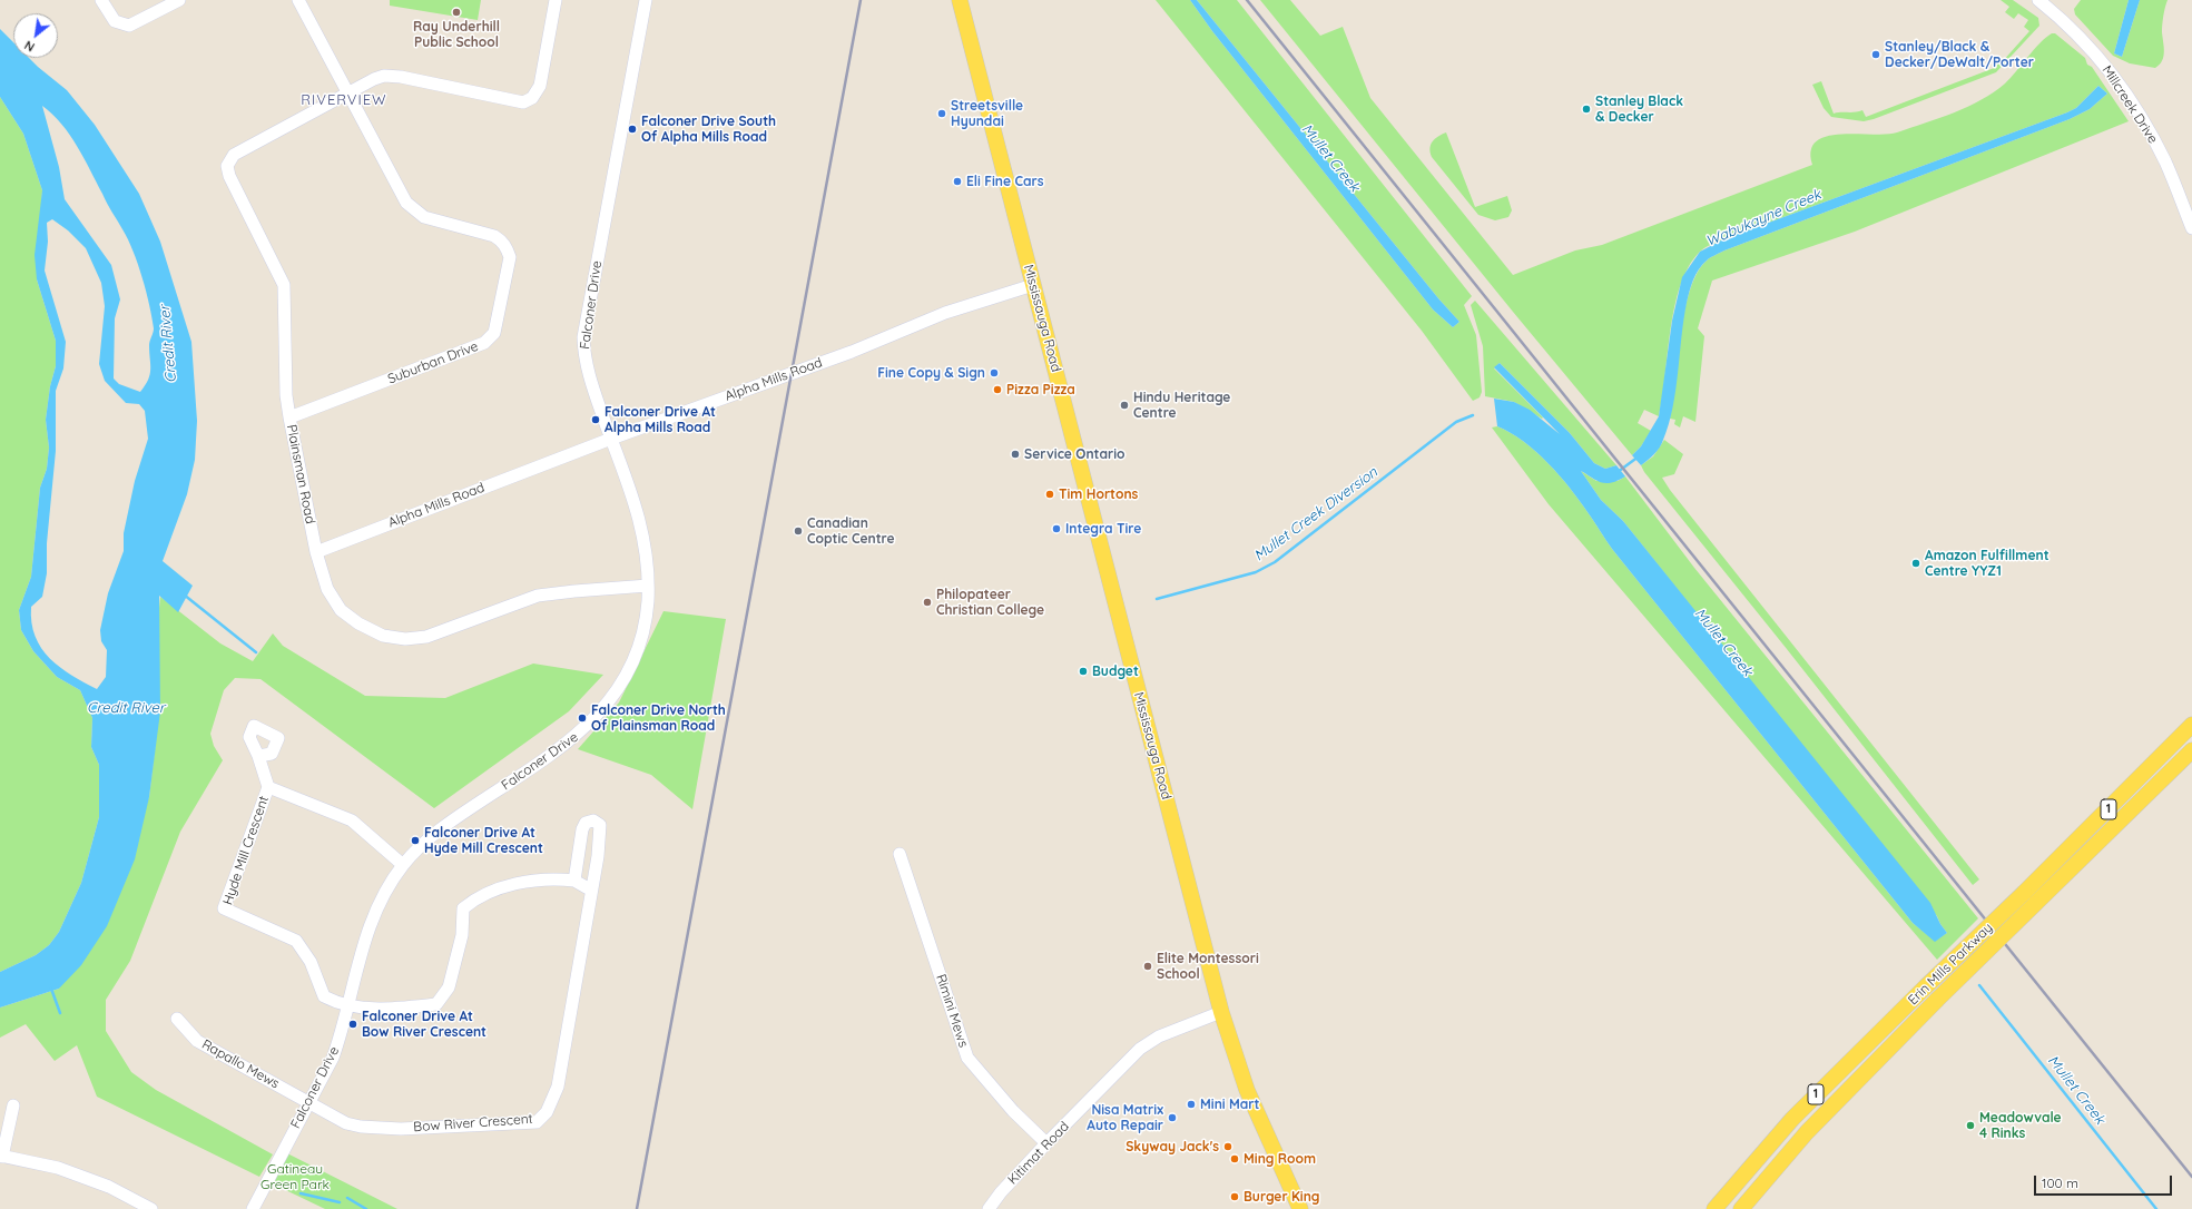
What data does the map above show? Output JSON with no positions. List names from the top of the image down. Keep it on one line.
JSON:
{"streets":{"main road":["Mississauga Road","1","Erin Mills Parkway"],"street":["Millcreek Drive","Falconer Drive","Suburban Drive","Alpha Mills Road","Plainsman Road","Hyde Mill Crescent","Rimini Mews","Rapallo Mews","Bow River Crescent","Kitimat Road"]},"crossings":[["Falconer Drive","Alpha Mills Road"],["Falconer Drive","Plainsman Road"],["Falconer Drive","Hyde Mill Crescent"],["Falconer Drive","Rapallo Mews"],["Falconer Drive","Bow River Crescent"],["Mississauga Road","Alpha Mills Road"],["Mississauga Road","Kitimat Road"],["Suburban Drive","Plainsman Road"],["Alpha Mills Road","Plainsman Road"],["Rimini Mews","Kitimat Road"],["Rapallo Mews","Bow River Crescent"]],"districts":["RIVERVIEW"],"water":["Mullet Creek","Wabukayne Creek","Credit River","Mullet Creek Diversion"],"parks":["Gatineau Green Park"],"places":["Ray Underhill Public School","Stanley/Black & Decker/DeWalt/Porter","Stanley Black & Decker","Streetsville Hyundai","Falconer Drive South Of Alpha Mills Road","Eli Fine Cars","Fine Copy & Sign","Pizza Pizza","Hindu Heritage Centre","Falconer Drive At Alpha Mills Road","Service Ontario","Tim Hortons","Integra Tire","Canadian Coptic Centre","Amazon Fulfillment Centre YYZ1","Philopateer Christian College","Budget","Falconer Drive North Of Plainsman Road","Falconer Drive At Hyde Mill Crescent","Elite Montessori School","Falconer Drive At Bow River Crescent","Mini Mart","Nisa Matrix Auto Repair","Meadowvale 4 Rinks","Skyway Jack's","Ming Room","Burger King"],"scale_bar":"100 m","north":"bottom left"}
